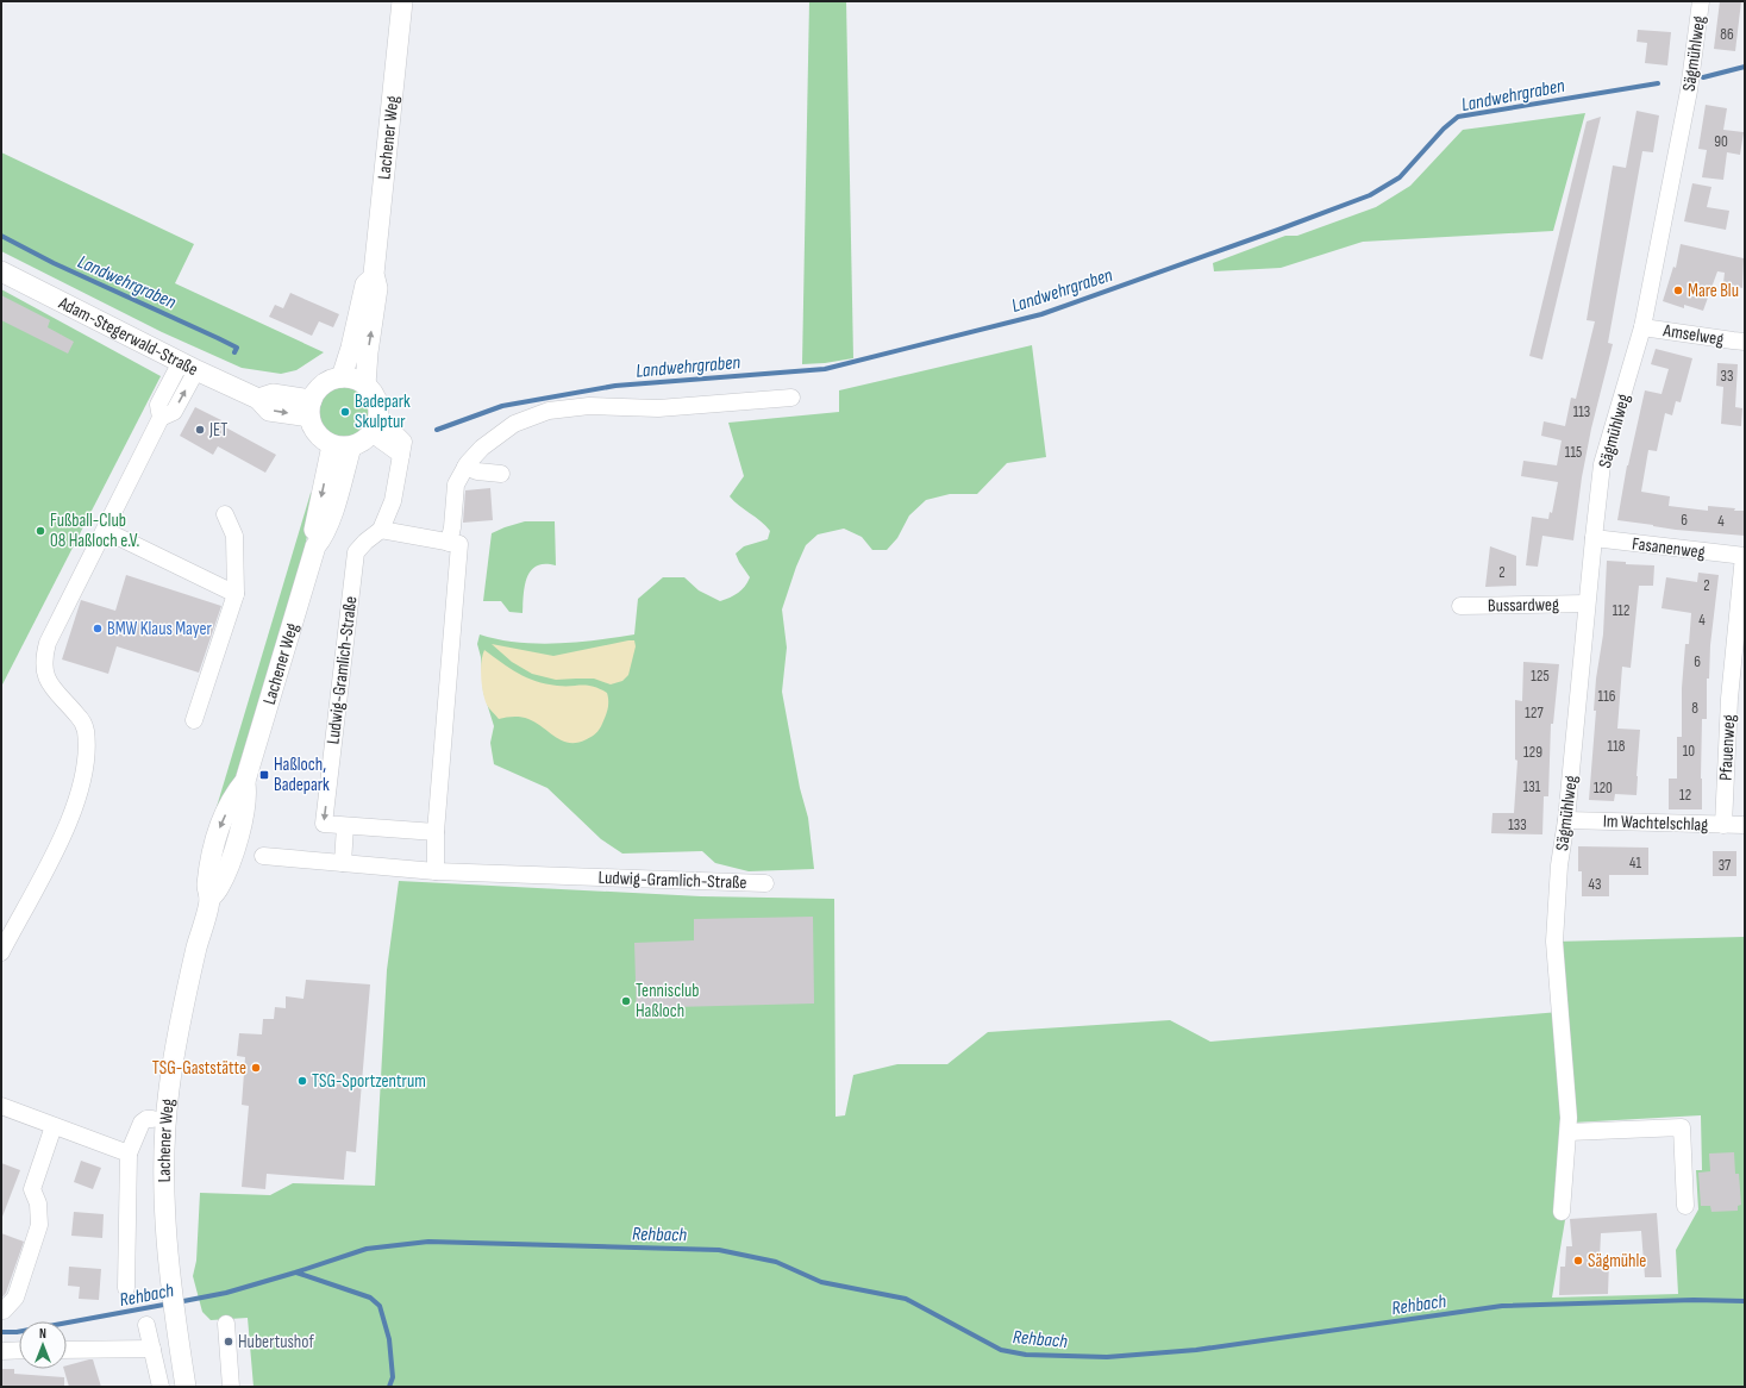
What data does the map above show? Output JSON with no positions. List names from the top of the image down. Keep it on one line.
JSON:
{"streets":{"main road":["Lachener Weg","Adam-Stegerwald-Straße"],"street":["Sägmühlweg","Amselweg","Fasanenweg","Bussardweg","Ludwig-Gramlich-Straße","Pfauenweg","Im Wachtelschlag"]},"crossings":[["Sägmühlweg","Amselweg"],["Sägmühlweg","Fasanenweg"],["Sägmühlweg","Bussardweg"],["Sägmühlweg","Im Wachtelschlag"],["Lachener Weg","Adam-Stegerwald-Straße"],["Lachener Weg","Ludwig-Gramlich-Straße"],["Adam-Stegerwald-Straße","Ludwig-Gramlich-Straße"],["Fasanenweg","Pfauenweg"],["Pfauenweg","Im Wachtelschlag"]],"water":["Landwehrgraben","Rehbach"],"places":{"other":["Mare Blu","Badepark Skulptur","JET","Fußball-Club 08 Haßloch e.V.","BMW Klaus Mayer","Tennisclub Haßloch","TSG-Gaststätte","TSG-Sportzentrum","Sägmühle","Hubertushof"],"transit":["Haßloch, Badepark"]},"house_numbers":["86","90","33","113","115","6","4","2","2","112","4","6","125","116","8","127","118","10","129","131","120","12","133","41","37","43"],"north":"top"}
